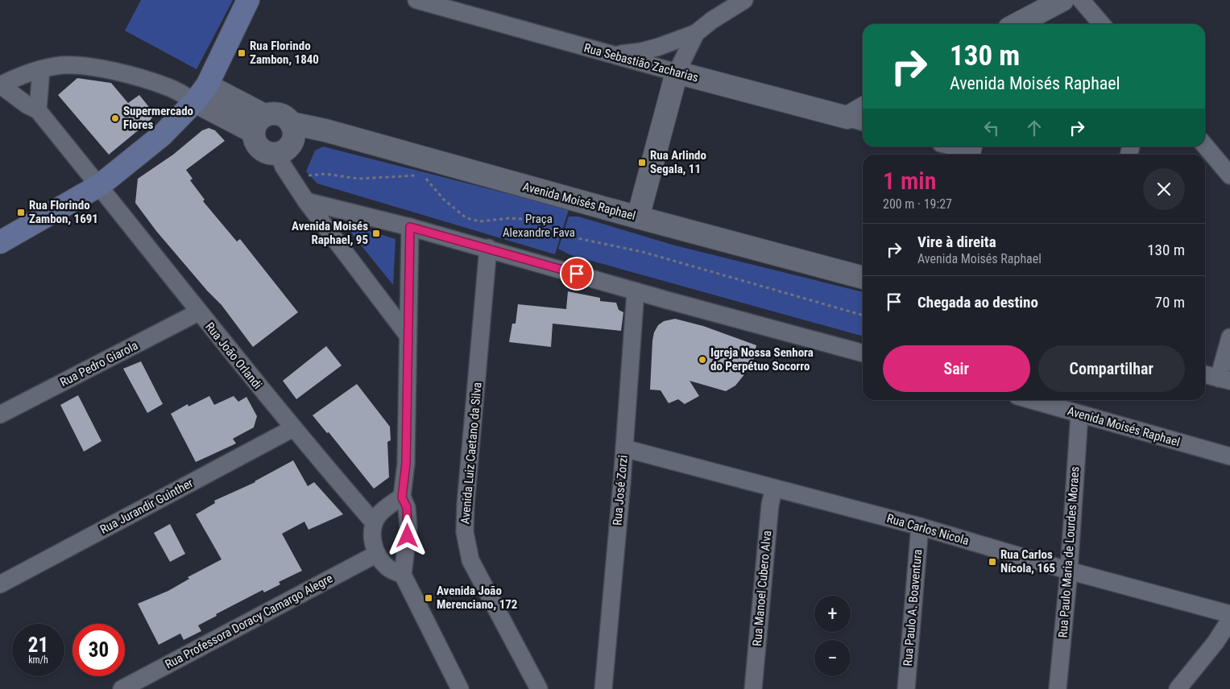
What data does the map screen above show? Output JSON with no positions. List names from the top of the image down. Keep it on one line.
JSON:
{"streets":{"street":["Rua Sebastião Zacharias","Avenida Moisés Raphael","Rua João Orlandi","Rua Pedro Giarola","Avenida Luiz Caetano da Silva","Rua José Zorzi","Rua Jurandir Guinther","Rua Carlos Nicola","Rua Paulo Maria de Lourdes Moraes","Rua Manoel Cubero Alva","Rua Paulo A. Boaventura","Rua Professora Doracy Camargo Alegre"]},"crossings":[["Avenida Moisés Raphael","Rua Paulo Maria de Lourdes Moraes"],["Rua João Orlandi","Rua Pedro Giarola"],["Rua João Orlandi","Rua Jurandir Guinther"],["Rua José Zorzi","Rua Carlos Nicola"],["Rua Carlos Nicola","Rua Paulo Maria de Lourdes Moraes"],["Rua Carlos Nicola","Rua Manoel Cubero Alva"],["Rua Carlos Nicola","Rua Paulo A. Boaventura"]],"parks":["Praça Alexandre Fava"],"places":{"transit":["Rua Florindo Zambon, 1840","Rua Arlindo Segala, 11","Rua Florindo Zambon, 1691","Avenida Moisés Raphael, 95","Rua Carlos Nícola, 165","Avenida João Merenciano, 172"],"other":["Supermercado Flores","Igreja Nossa Senhora do Perpétuo Socorro"]},"page":{"turn":["130 m","Avenida Moisés Raphael"],"heading":["1 min","200 m · 19:27"],"list":[{"name":"Vire à direita","note":"Avenida Moisés Raphael","value":"130 m"},{"name":"Chegada ao destino","value":"70 m"}],"buttons":["Sair","Compartilhar"],"map_buttons":["+","−"],"speed":"21 km/h","limit":"30"}}
